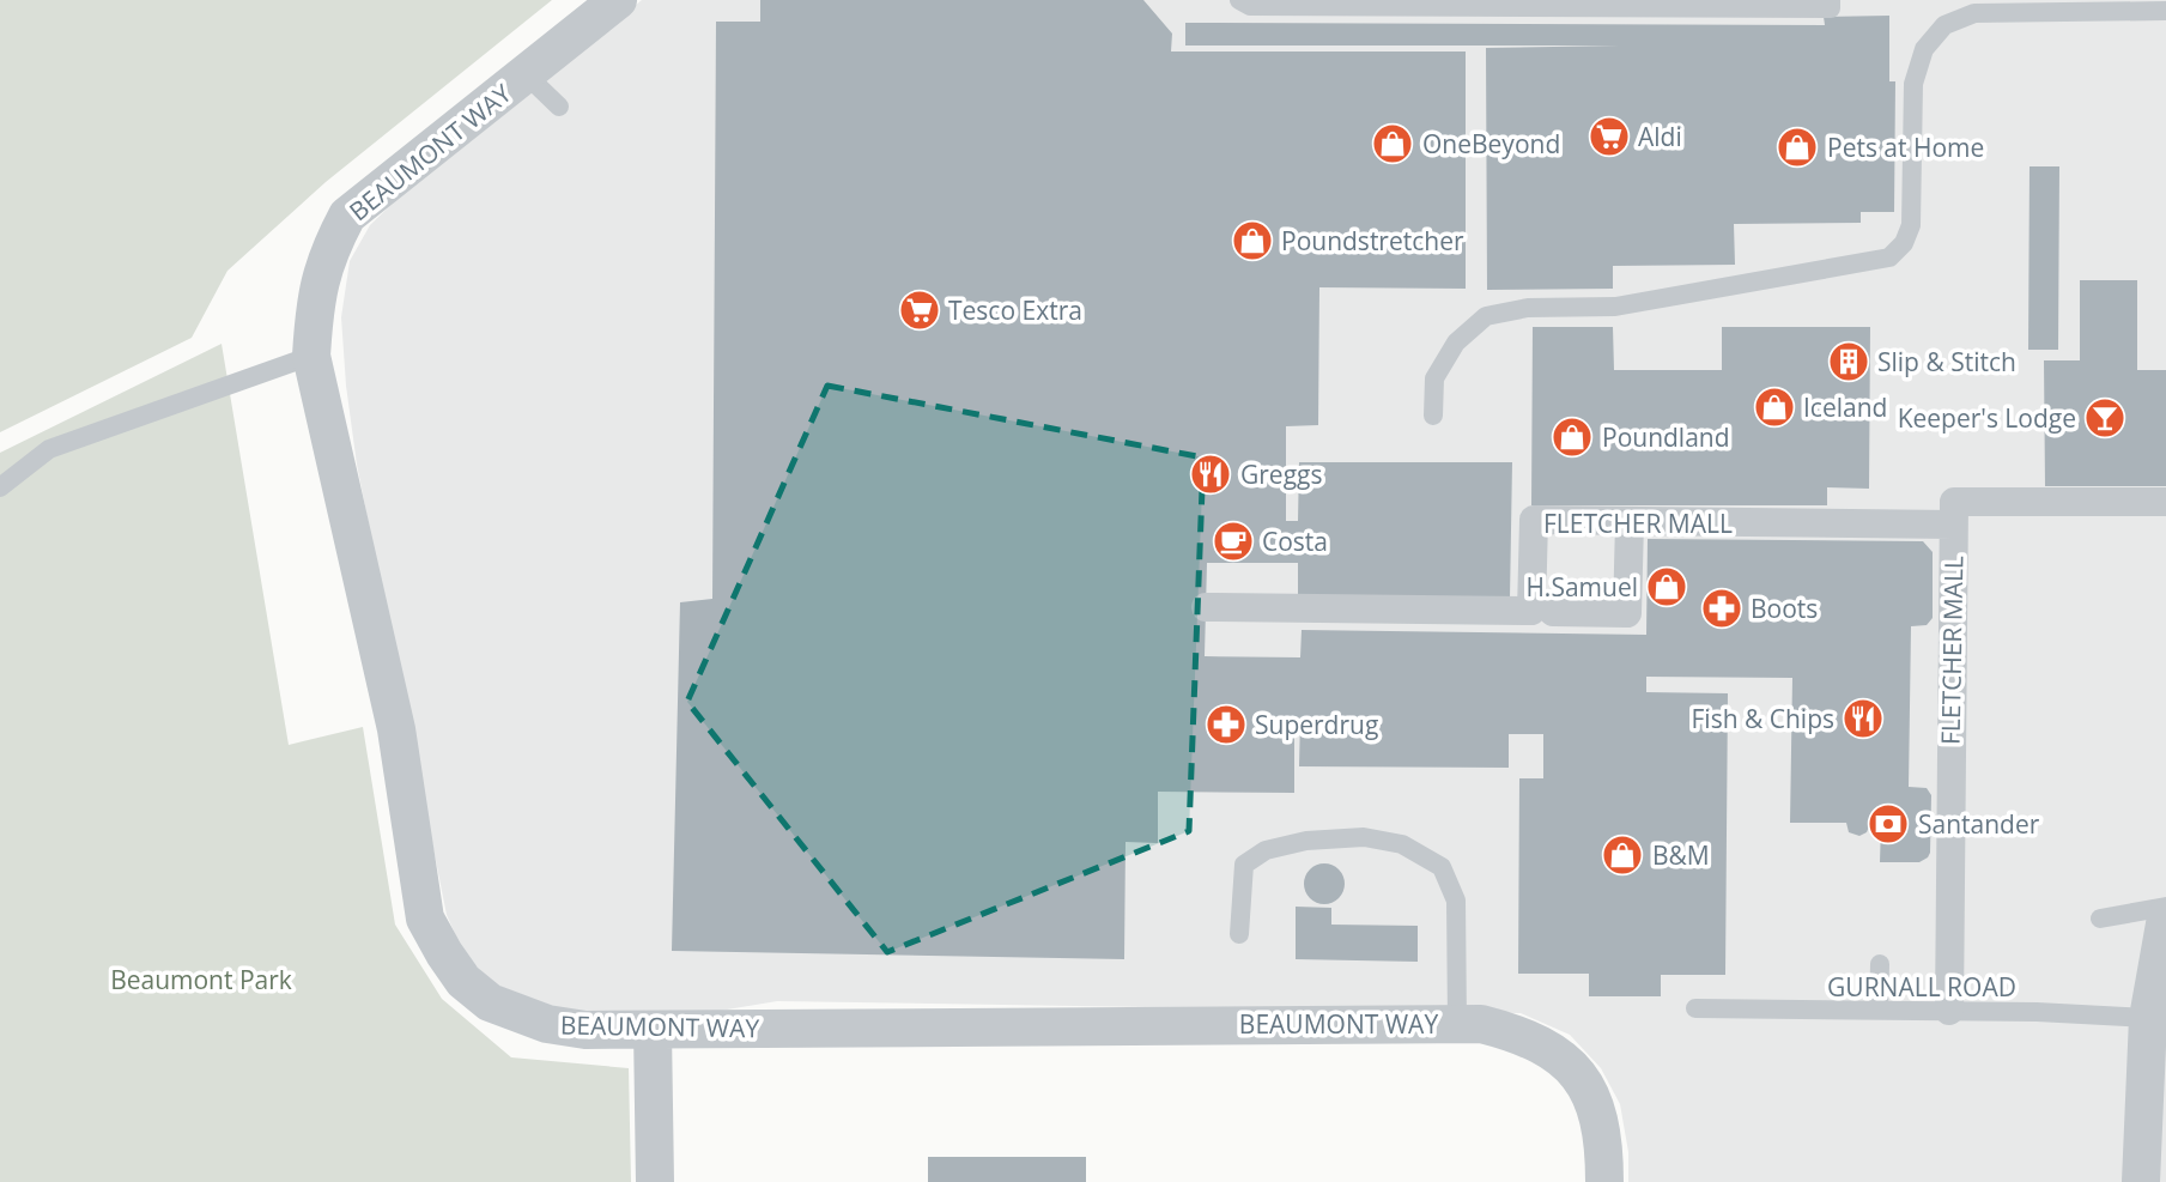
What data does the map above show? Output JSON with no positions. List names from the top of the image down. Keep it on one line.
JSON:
{"streets":{"street":["BEAUMONT WAY","FLETCHER MALL"],"lane":["GURNALL ROAD"]},"crossings":[["FLETCHER MALL","GURNALL ROAD"]],"parks":["Beaumont Park"],"places":{"supermarket":["Aldi","Tesco Extra"],"shop":["OneBeyond","Pets at Home","Poundstretcher","Iceland","Poundland","H.Samuel","B&M"],"building":["Slip & Stitch"],"bar":["Keeper's Lodge"],"restaurant":["Greggs","Fish & Chips"],"cafe":["Costa"],"pharmacy":["Boots","Superdrug"],"bank":["Santander"]}}
